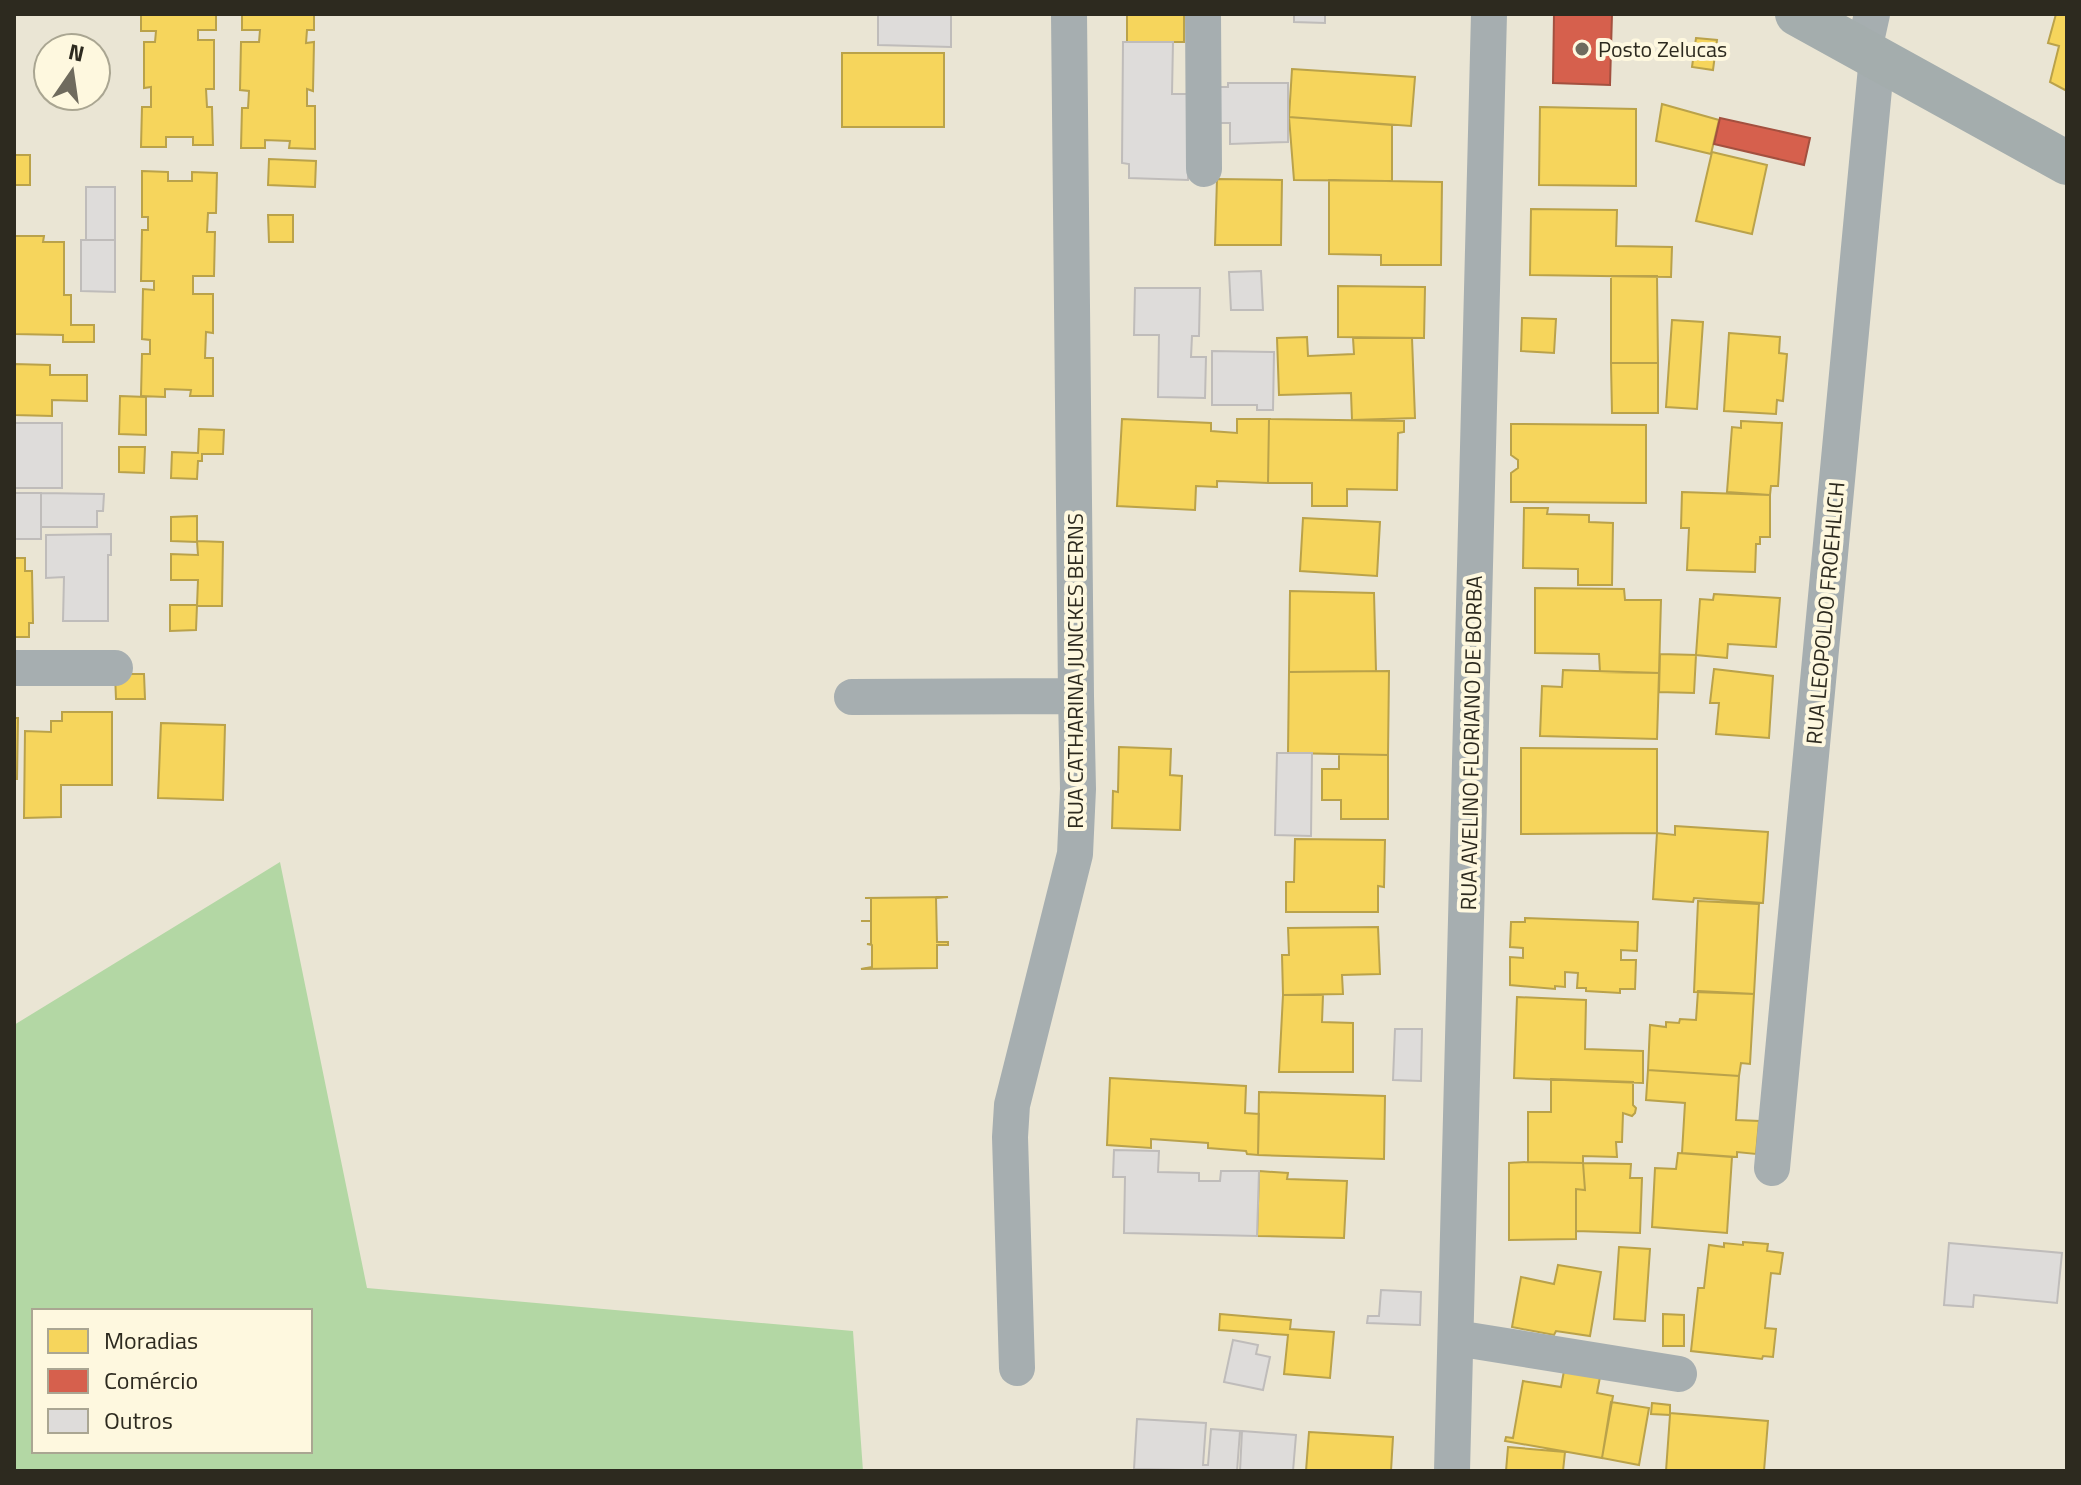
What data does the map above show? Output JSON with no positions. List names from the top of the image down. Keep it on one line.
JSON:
{"streets":{"street":["RUA LEOPOLDO FROEHLICH","RUA CATHARINA JUNCKES BERNS","RUA AVELINO FLORIANO DE BORBA"]},"places":["Posto Zelucas"],"legend":["Moradias","Comércio","Outros"],"north":"top"}
